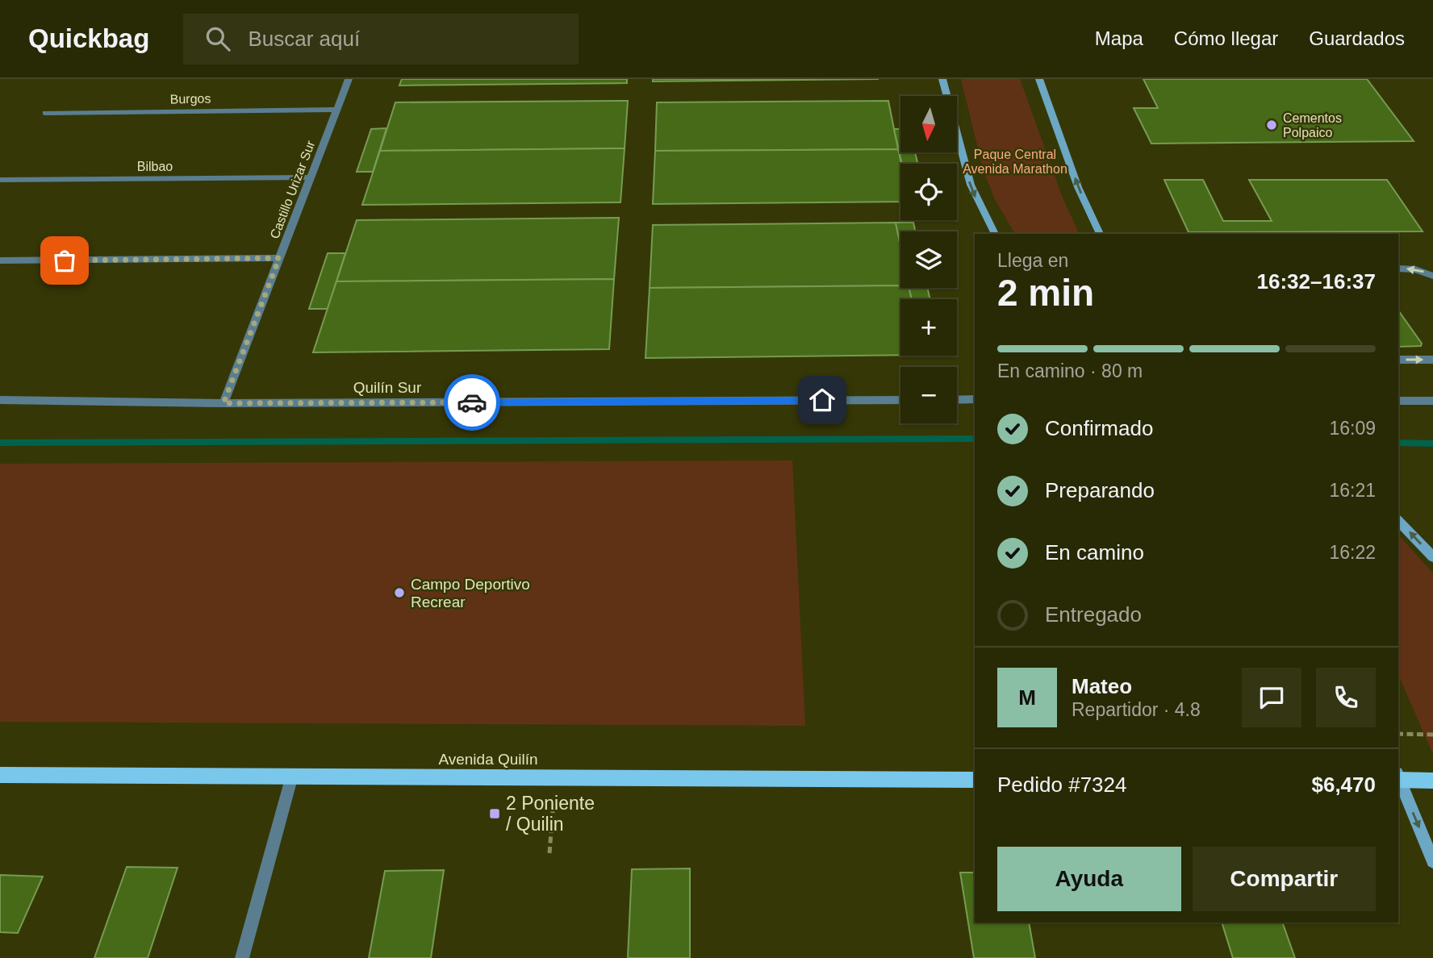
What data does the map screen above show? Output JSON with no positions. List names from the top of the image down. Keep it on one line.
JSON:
{"streets":{"main road":["Avenida Quilín"],"street":["Burgos","Bilbao","Castillo Urizar Sur","Quilín Sur"]},"crossings":[["Burgos","Castillo Urizar Sur"],["Bilbao","Castillo Urizar Sur"],["Castillo Urizar Sur","Quilín Sur"]],"parks":["Paque Central Avenida Marathon"],"places":{"other":["Cementos Polpaico","Campo Deportivo Recrear"],"transit":["2 Poniente / Quilin"]},"north":"bottom","page":{"header":"Quickbag","search":"Buscar aquí","nav":["Mapa","Cómo llegar","Guardados"],"map_buttons":["+","−"],"heading":["2 min","Llega en","16:32–16:37"],"panel":["Mateo","Repartidor · 4.8","Pedido #7324","$6,470"],"bar":"En camino · 80 m","list":[["Confirmado","16:09"],["Preparando","16:21"],["En camino","16:22"],"Entregado"],"round":"M","buttons":["Ayuda","Compartir"]}}
